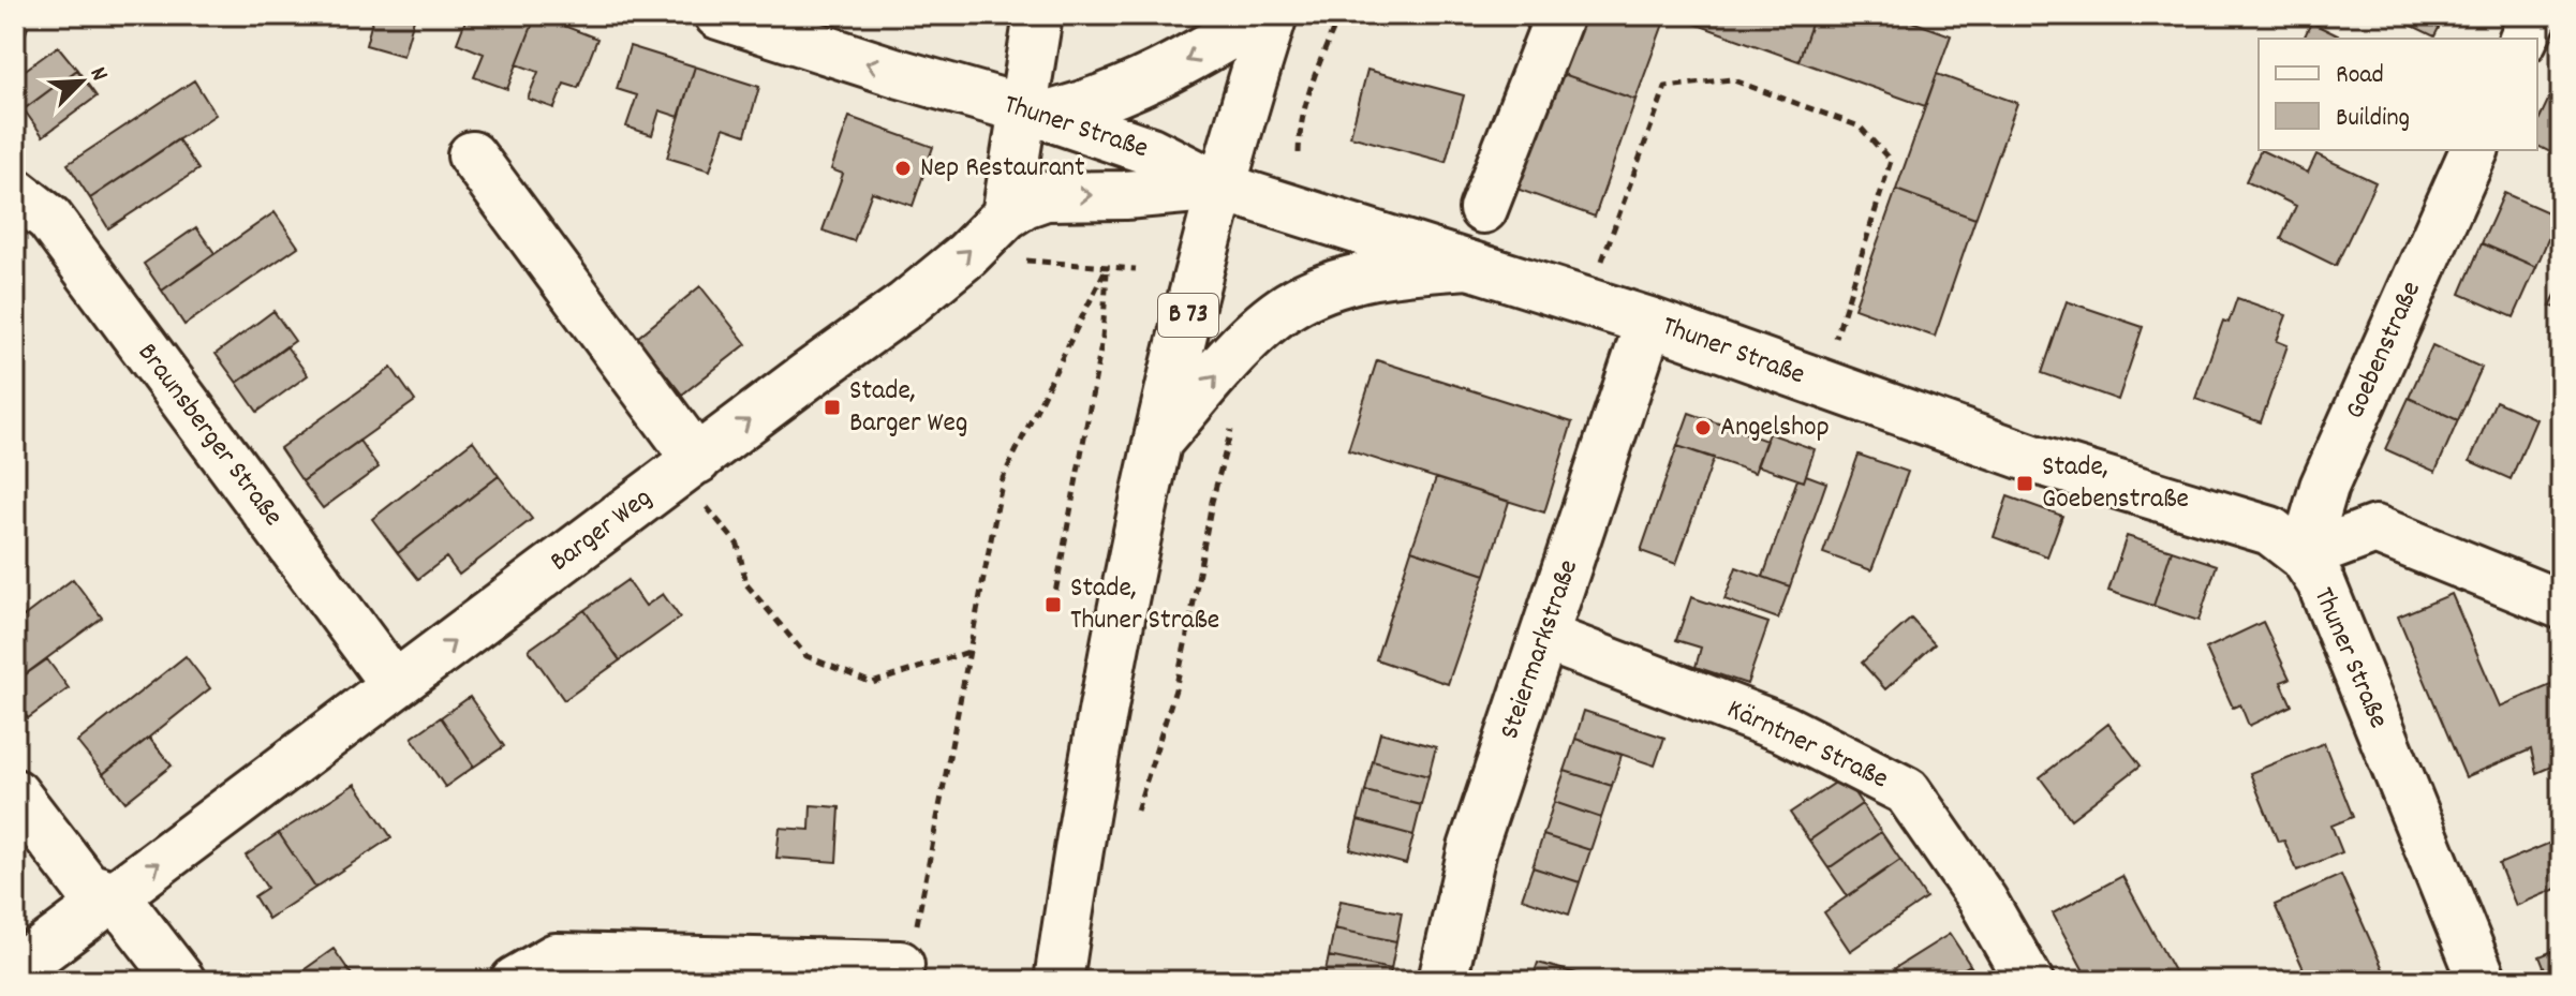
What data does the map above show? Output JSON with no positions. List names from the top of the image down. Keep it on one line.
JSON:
{"streets":{"street":["Thuner Straße","B 73","Goebenstraße","Braunsberger Straße","Barger Weg","Steiermarkstraße","Kärntner Straße"]},"crossings":[["Thuner Straße","B 73"],["Thuner Straße","Goebenstraße"],["Thuner Straße","Barger Weg"],["Thuner Straße","Steiermarkstraße"],["B 73","Barger Weg"],["Braunsberger Straße","Barger Weg"],["Steiermarkstraße","Kärntner Straße"]],"one_way":["Barger Weg"],"places":{"other":["Nep Restaurant","Angelshop"],"transit":["Stade, Barger Weg","Stade, Goebenstraße","Stade, Thuner Straße"]},"legend":["Road","Building"],"north":"top right"}
